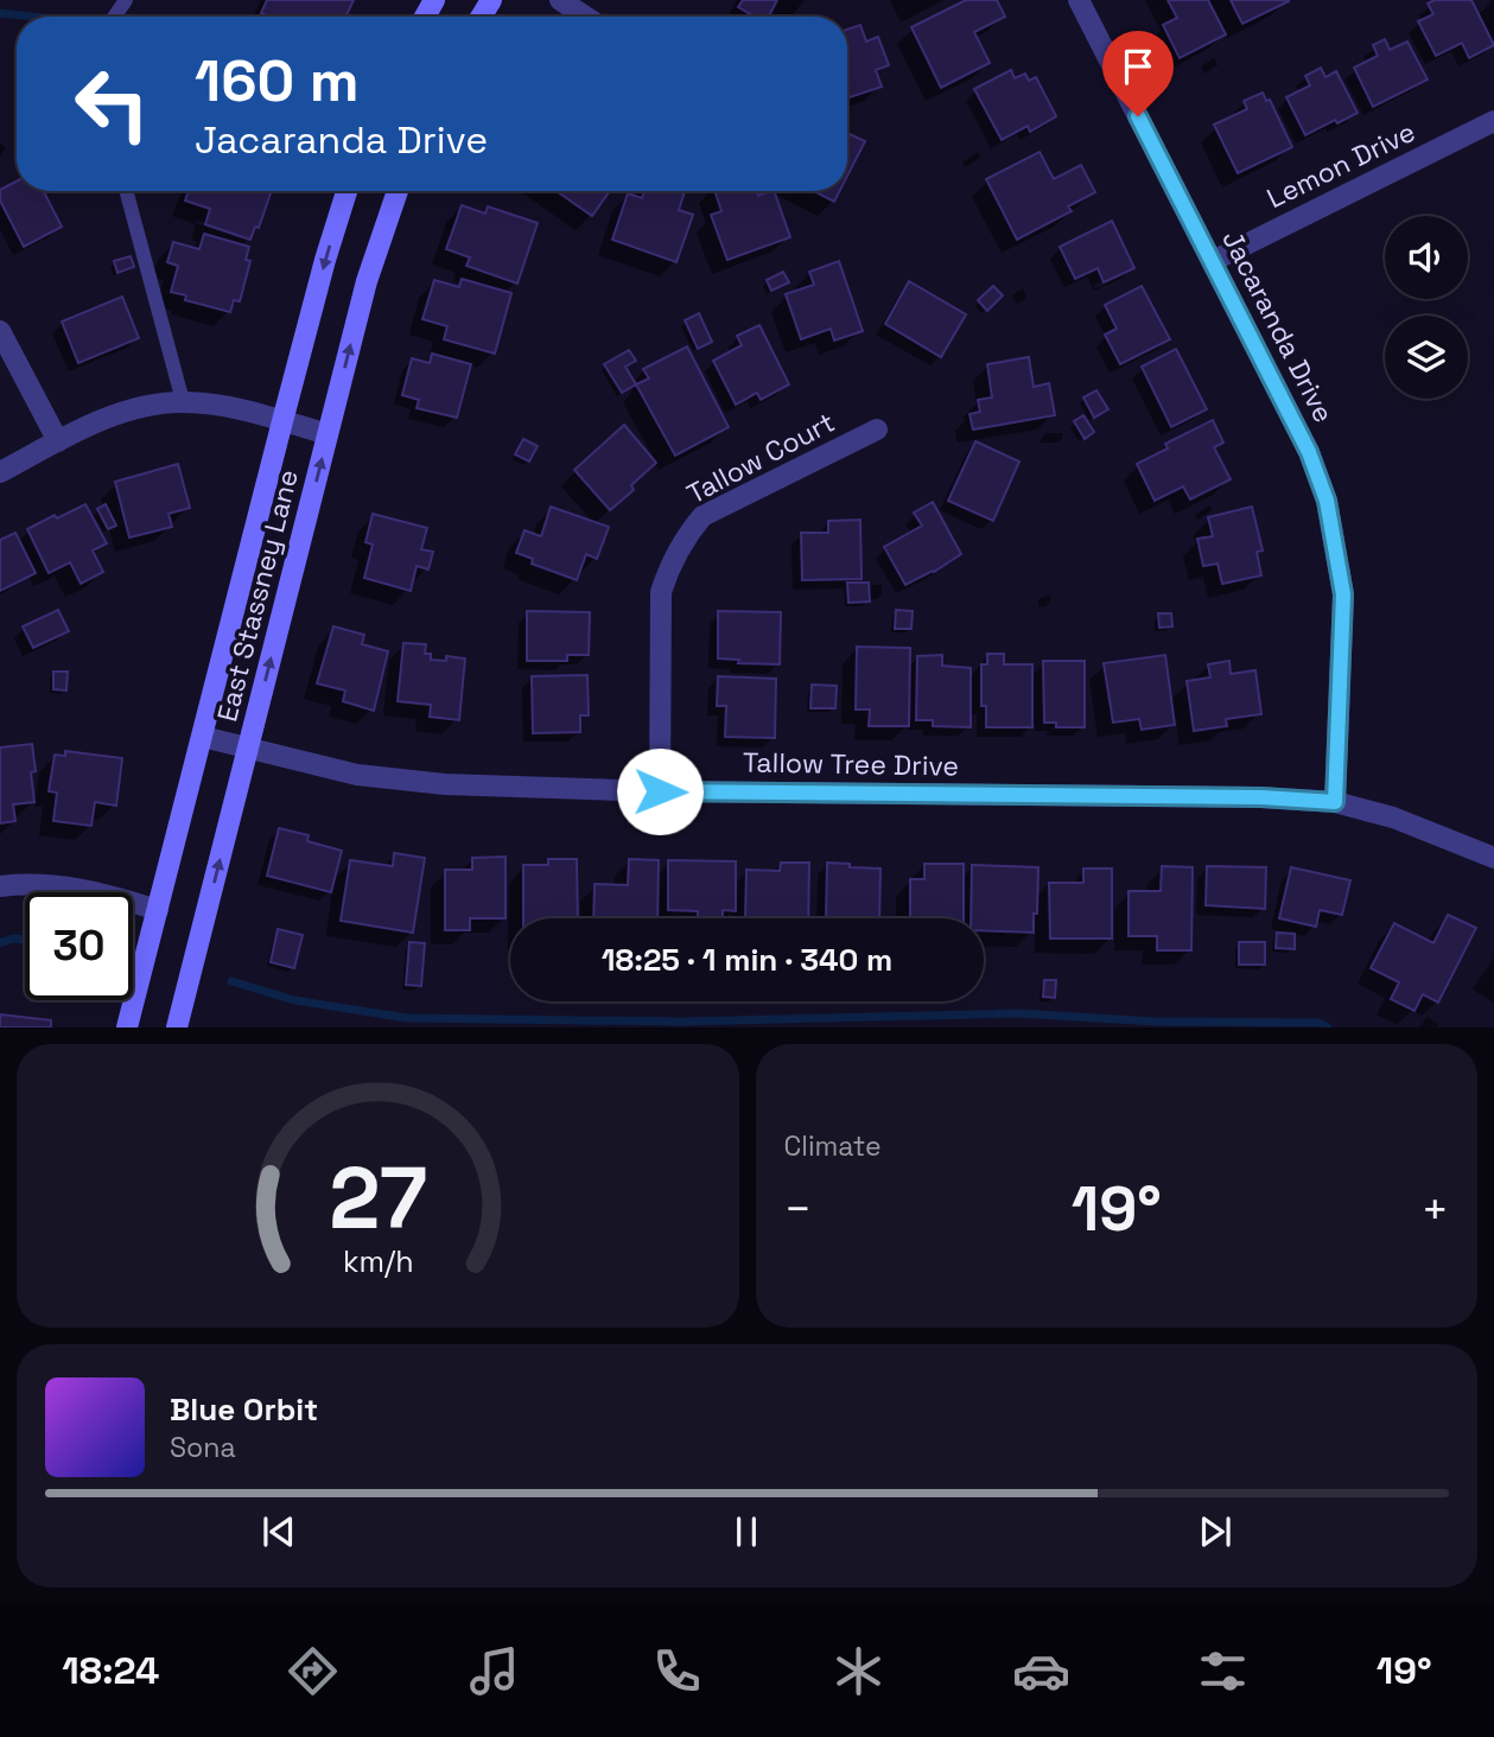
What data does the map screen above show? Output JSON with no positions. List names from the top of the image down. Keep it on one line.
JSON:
{"streets":{"main road":["East Stassney Lane"],"street":["Lemon Drive","Jacaranda Drive","Tallow Court","Tallow Tree Drive"]},"crossings":[["Lemon Drive","Jacaranda Drive"],["Jacaranda Drive","Tallow Tree Drive"],["Tallow Court","Tallow Tree Drive"],["East Stassney Lane","Tallow Tree Drive"]],"page":{"turn":["160 m","Jacaranda Drive"],"limit":"30","trip":"18:25 · 1 min · 340 m","tile":"Climate","heat":["−","19°","+"],"song":["Blue Orbit","Sona"],"tabs":["18:24","19°"],"gauge":["27","km/h"]}}
